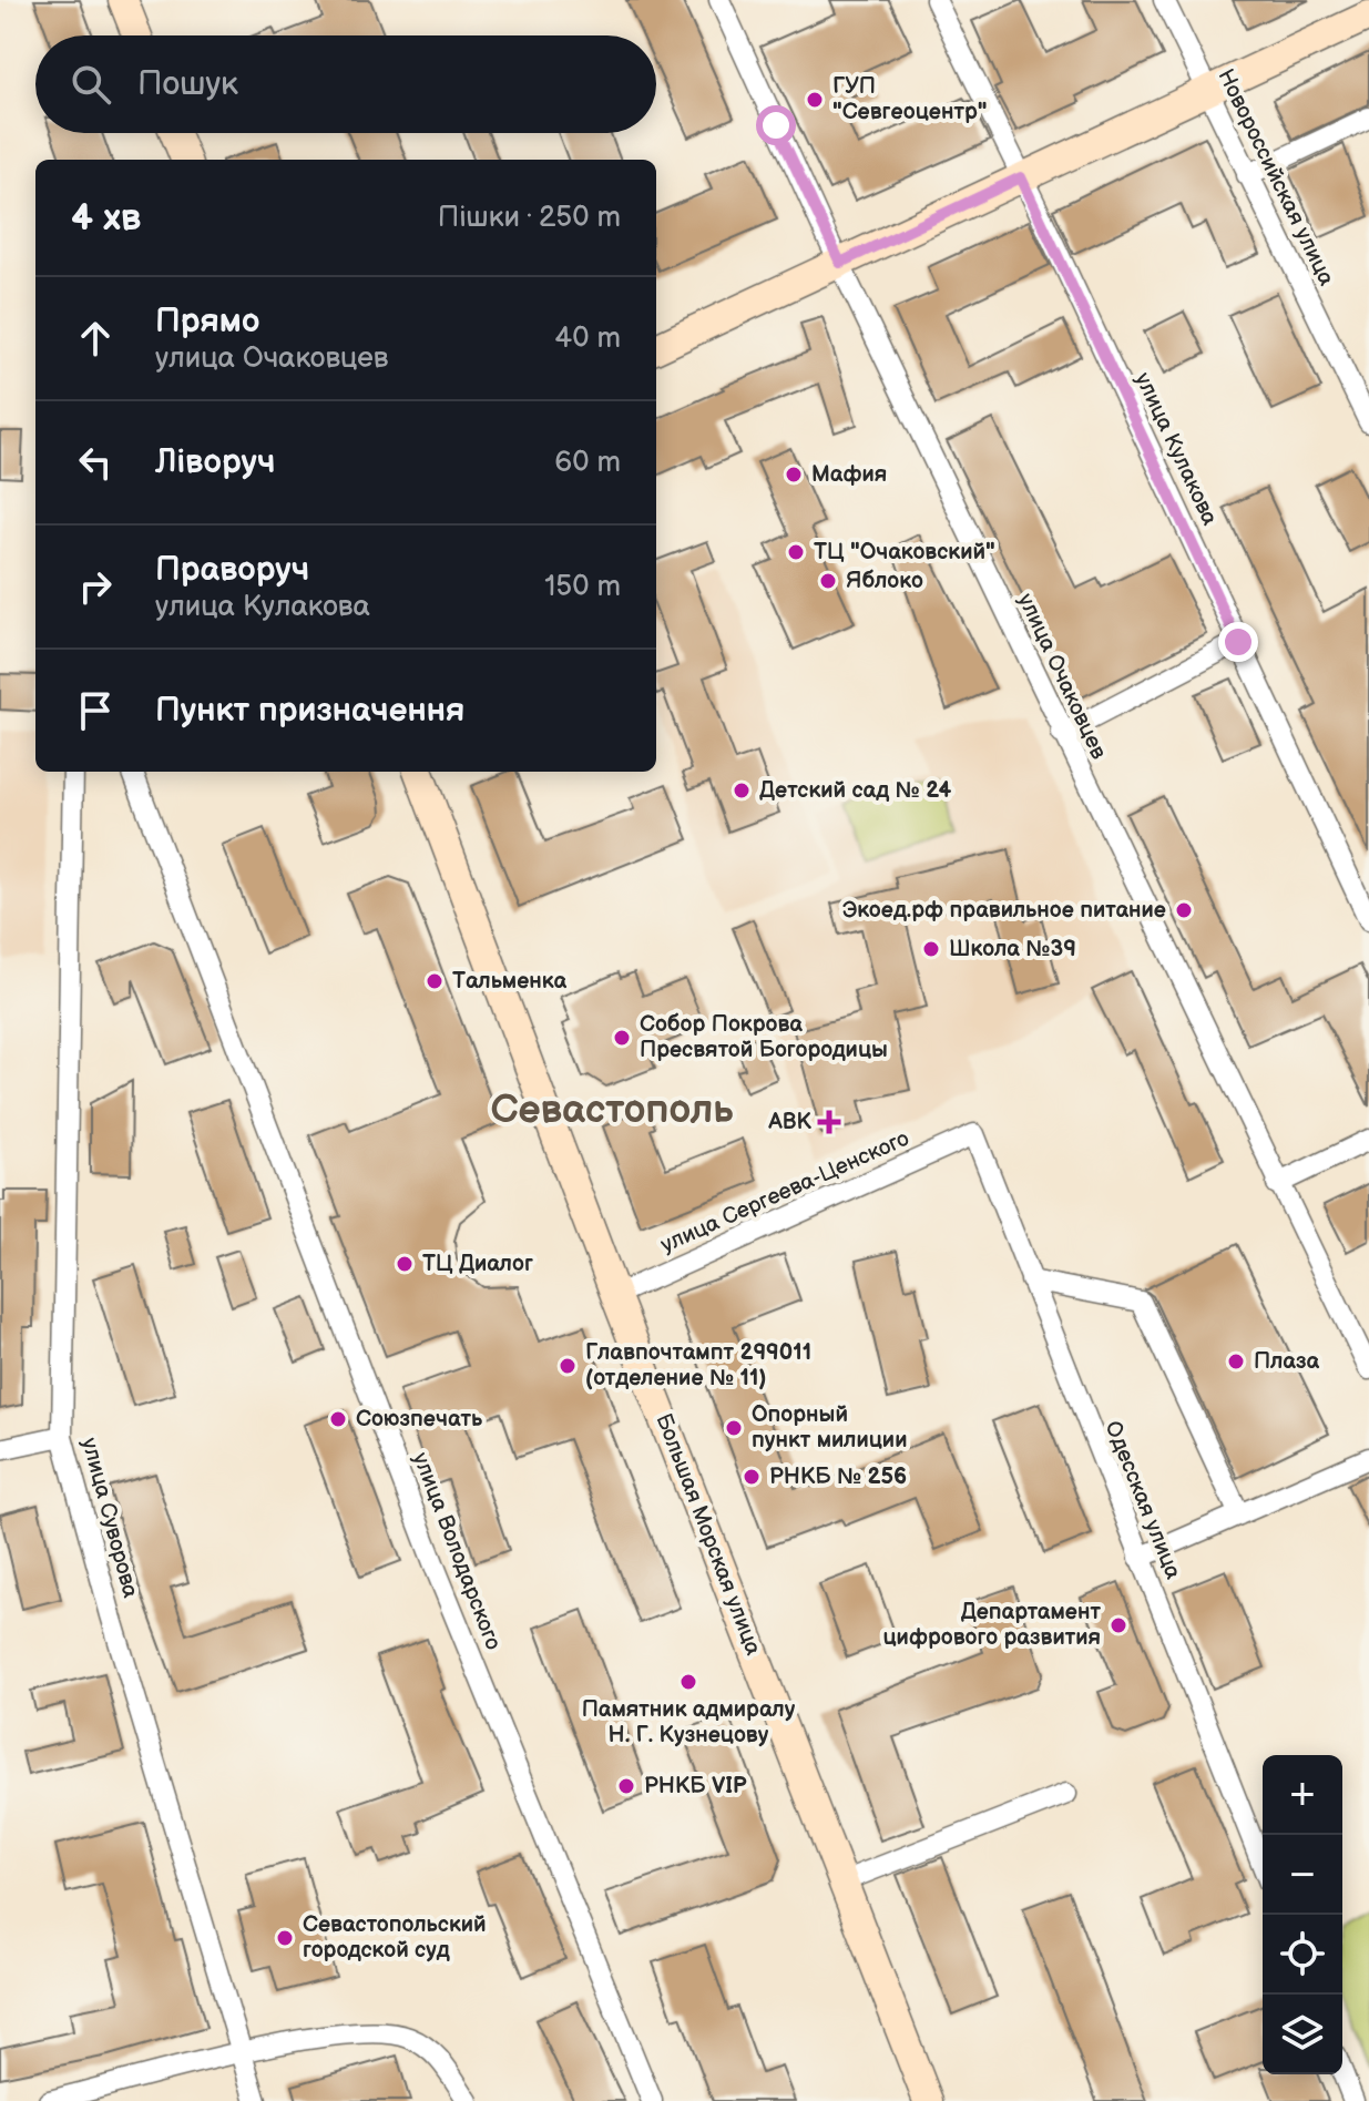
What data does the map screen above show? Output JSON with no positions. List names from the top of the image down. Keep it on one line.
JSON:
{"streets":{"main road":["Большая Морская улица"],"street":["Новороссийская улица","улица Кулакова","улица Очаковцев","улица Сергеева-Ценского","Одесская улица","улица Суворова","улица Володарского"]},"crossings":[["улица Сергеева-Ценского","Одесская улица"],["улица Сергеева-Ценского","Большая Морская улица"]],"districts":["Севастополь"],"places":{"other":["ГУП \"Севгеоцентр\"","Мафия","ТЦ \"Очаковский\"","Яблоко","Детский сад № 24","Экоед.рф правильное питание","Школа №39","Тальменка","Собор Покрова Пресвятой Богородицы","ТЦ Диалог","Плаза","Главпочтампт 299011 (отделение № 11)","Союзпечать","Опорный пункт милиции","РНКБ № 256","Департамент цифрового развития","Памятник адмиралу Н. Г. Кузнецову","РНКБ VIP","Севастопольский городской суд"],"health":["АВК"]},"page":{"search":"Пошук","heading":["4 хв","Пішки · 250 m"],"list":[["Прямо","улица Очаковцев","40 m"],["Ліворуч","60 m"],["Праворуч","улица Кулакова","150 m"],"Пункт призначення"],"map_buttons":["+","−"]}}
